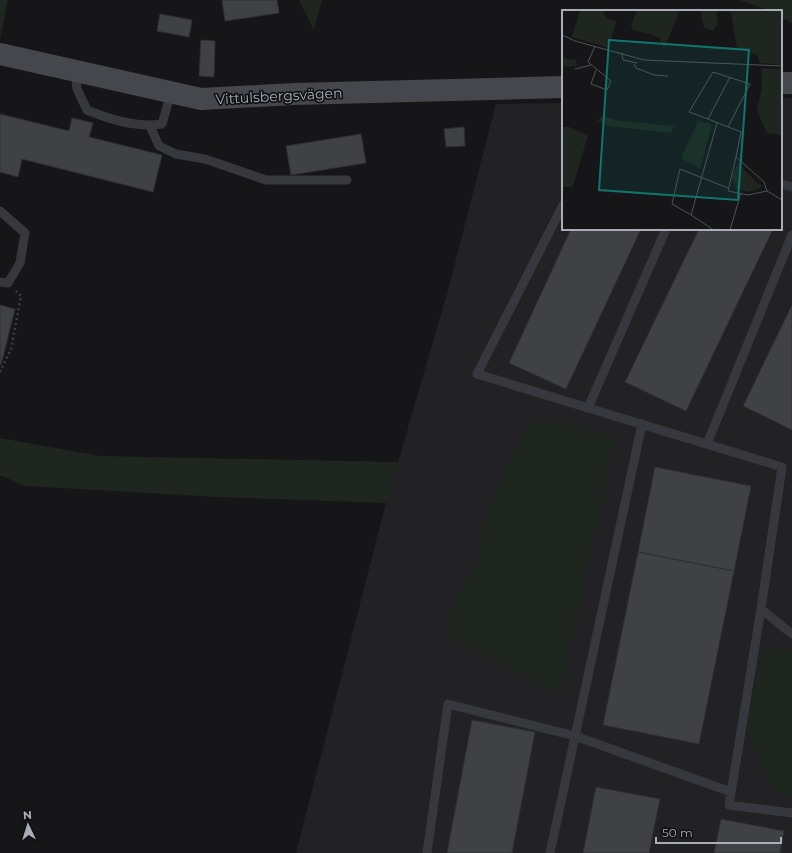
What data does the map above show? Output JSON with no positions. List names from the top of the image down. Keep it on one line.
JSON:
{"streets":{"street":["Vittulsbergsvägen"]},"scale_bar":"50 m","north":"top"}
